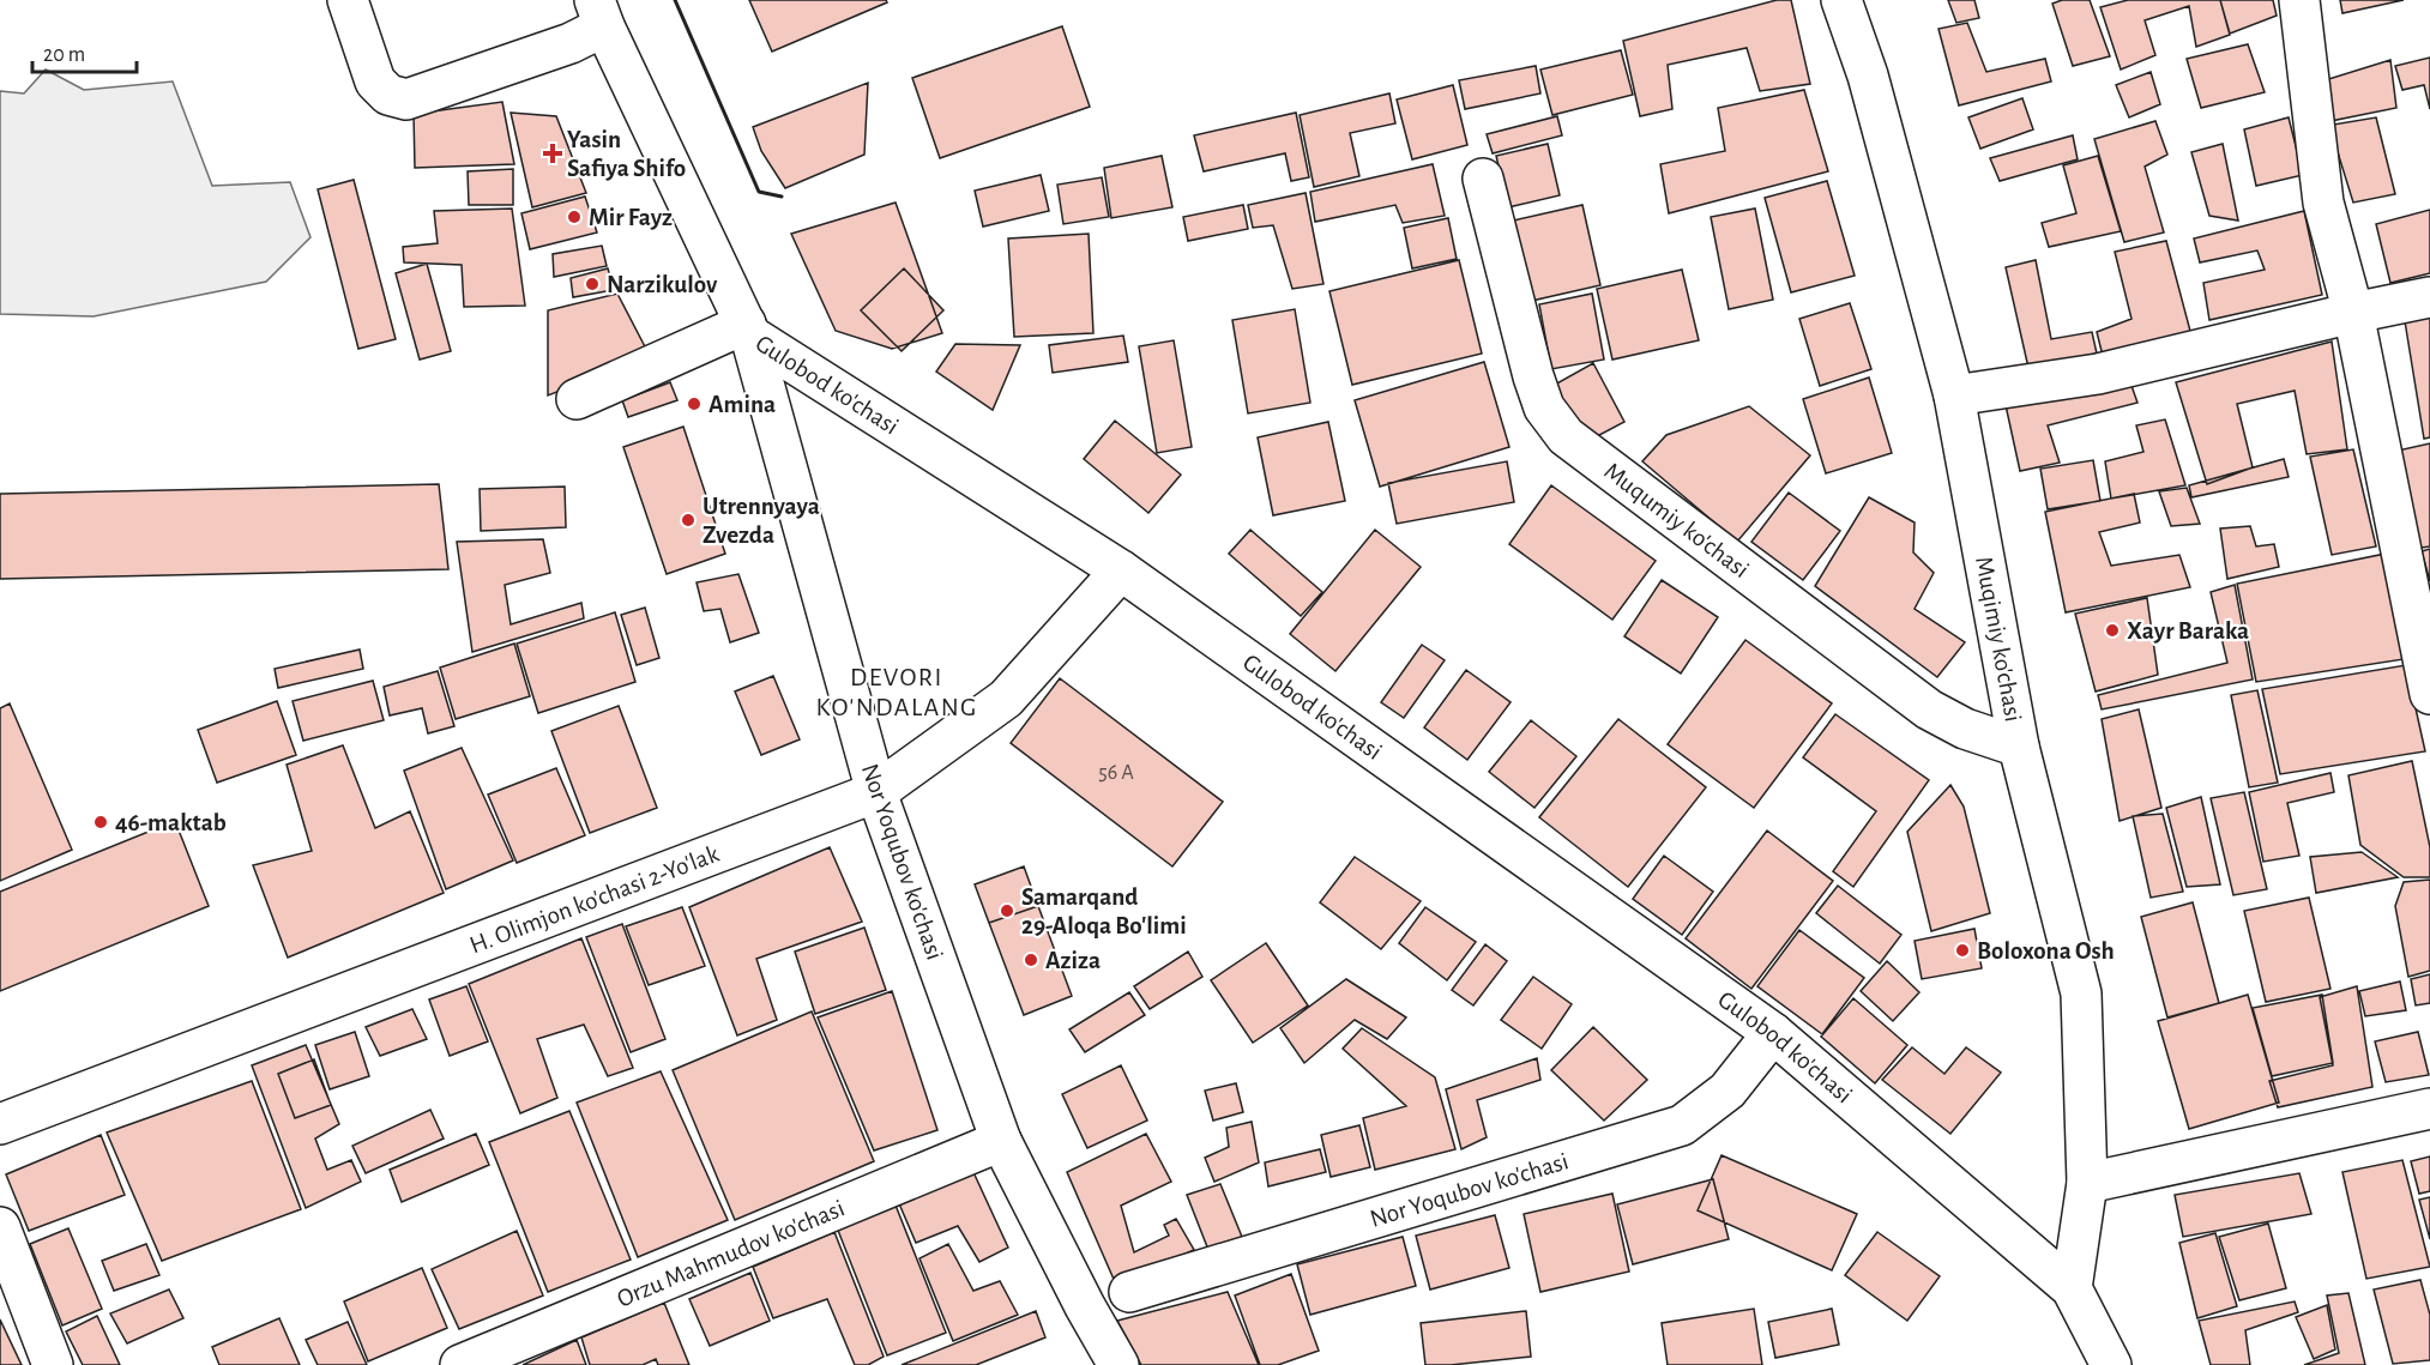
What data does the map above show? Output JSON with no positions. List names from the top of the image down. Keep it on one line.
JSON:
{"streets":{"main road":["Gulobod ko'chasi","Muqumiy ko'chasi","Muqimiy ko'chasi","Nor Yoqubov ko'chasi","H. Olimjon ko'chasi 2-Yo'lak","Orzu Mahmudov ko'chasi"]},"crossings":[["Gulobod ko'chasi","Muqimiy ko'chasi"],["Gulobod ko'chasi","Nor Yoqubov ko'chasi"],["Gulobod ko'chasi","H. Olimjon ko'chasi 2-Yo'lak"],["Muqumiy ko'chasi","Muqimiy ko'chasi"],["Nor Yoqubov ko'chasi","H. Olimjon ko'chasi 2-Yo'lak"],["Nor Yoqubov ko'chasi","Orzu Mahmudov ko'chasi"]],"districts":["DEVORI KO'NDALANG"],"places":{"health":["Yasin Safiya Shifo"],"other":["Mir Fayz","Narzikulov","Amina","Utrennyaya Zvezda","Xayr Baraka","46-maktab","Samarqand 29-Aloqa Bo'limi","Boloxona Osh","Aziza"]},"house_numbers":["56 А"],"scale_bar":"20 m"}
